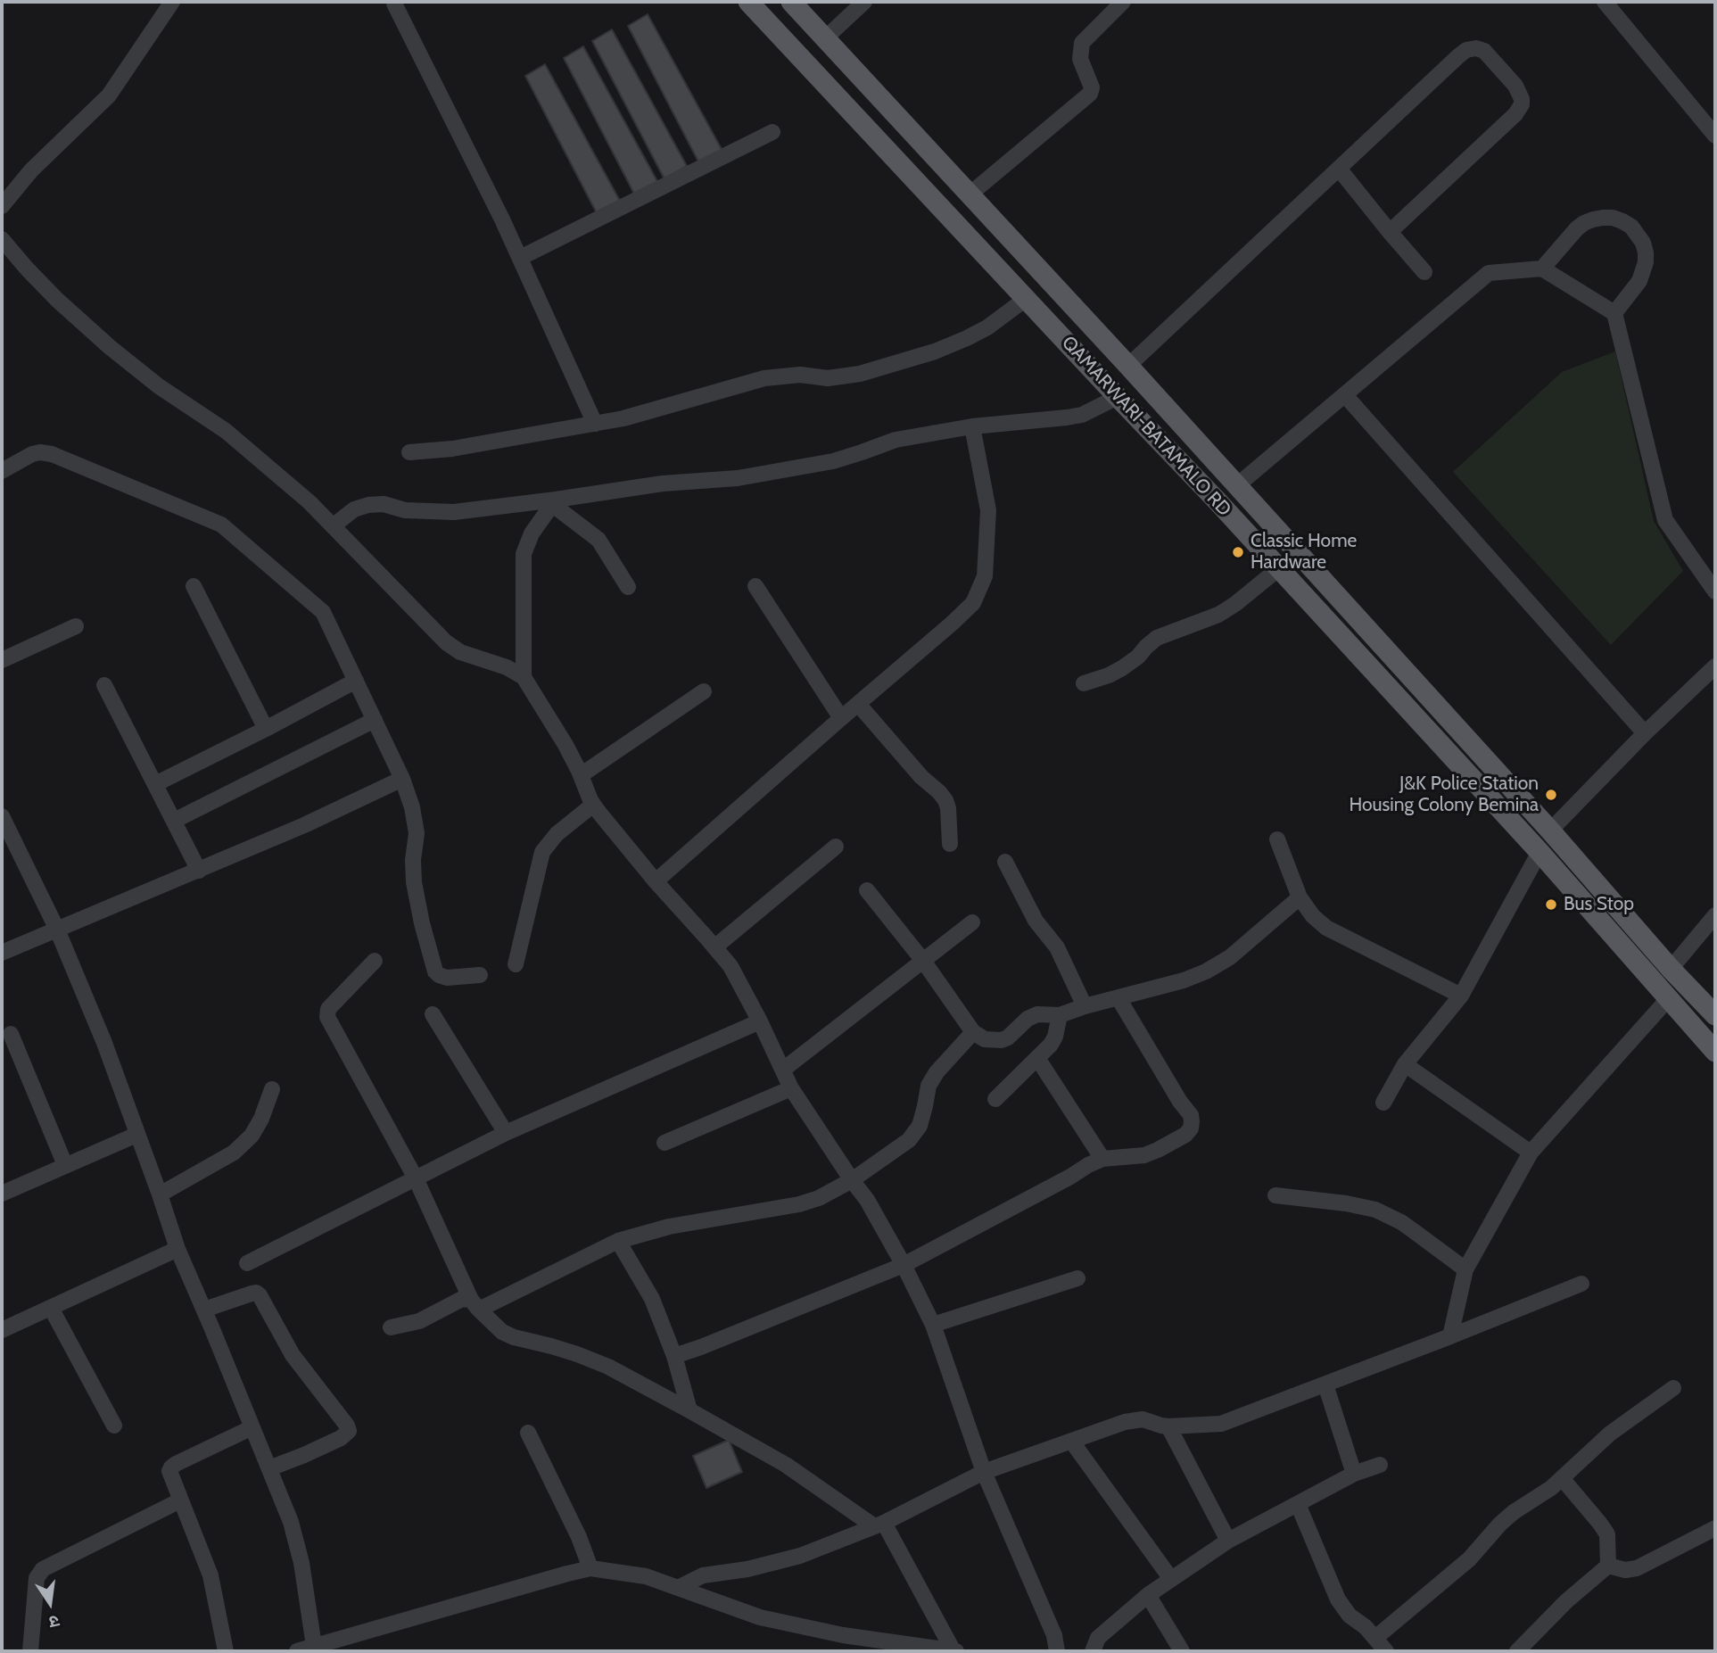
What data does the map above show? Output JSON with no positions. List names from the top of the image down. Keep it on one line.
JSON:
{"streets":{"main road":["QAMARWARI-BATAMALO RD"]},"places":["Classic Home Hardware","J&K Police Station Housing Colony Bemina","Bus Stop"],"north":"bottom"}
